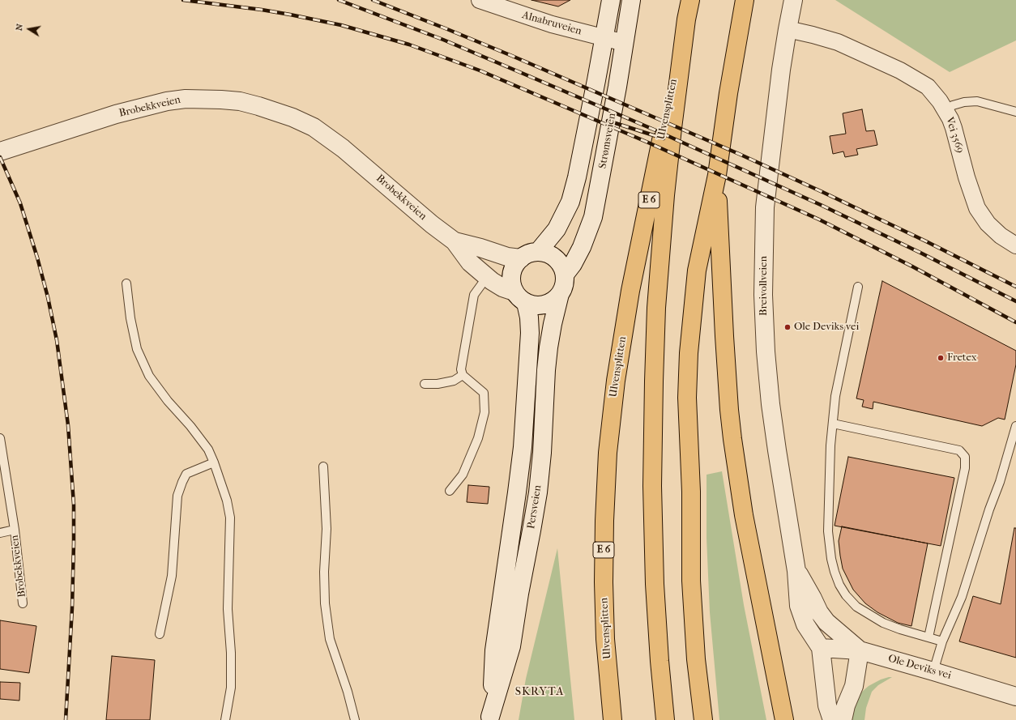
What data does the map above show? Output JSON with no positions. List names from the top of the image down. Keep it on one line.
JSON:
{"streets":{"highway":["Ulvensplitten","E 6"],"street":["Alnabruveien","Brobekkveien","Vei 3569","Strømsveien","Breivollveien","Persveien","Ole Deviks vei"]},"crossings":[["Alnabruveien","Strømsveien"],["Brobekkveien","Strømsveien"],["Brobekkveien","Persveien"],["Ulvensplitten","E 6"],["Vei 3569","Breivollveien"],["Strømsveien","Persveien"],["Breivollveien","Ole Deviks vei"]],"districts":["SKRYTA"],"places":["Ole Deviks vei","Fretex"],"north":"left"}
